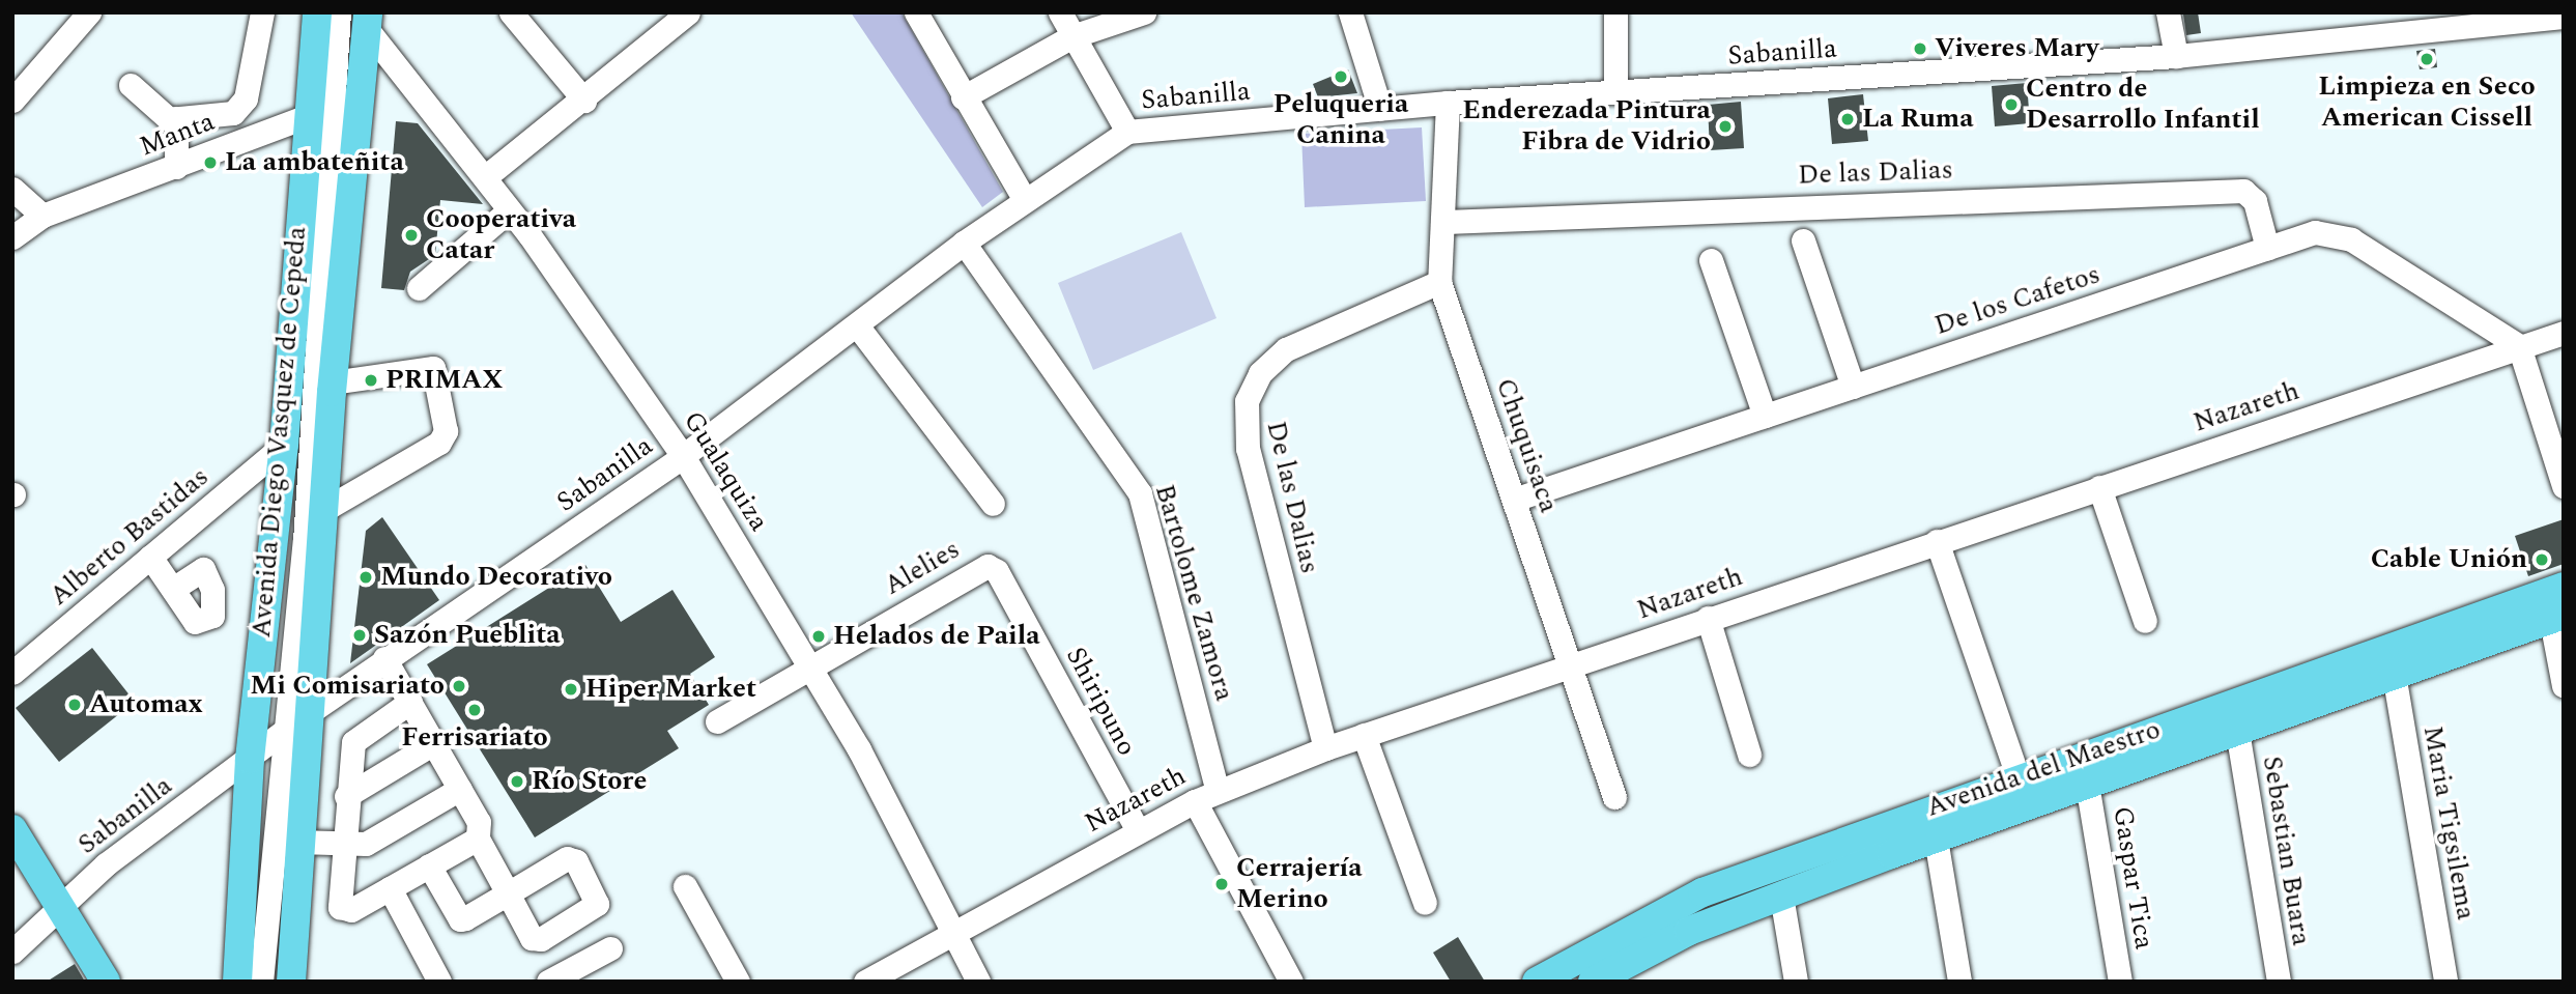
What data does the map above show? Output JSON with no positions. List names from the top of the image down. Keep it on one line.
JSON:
{"streets":{"main road":["Avenida Diego Vasquez de Cepeda","Avenida del Maestro"],"street":["Sabanilla","Manta","De las Dalias","De los Cafetos","Nazareth","Chuquisaca","Gualaquiza","Alberto Bastidas","Alelies","Bartolome Zamora","Shiripuno","Maria Tigsilema","Sebastian Buara","Gaspar Tica"]},"crossings":[["Sabanilla","Avenida Diego Vasquez de Cepeda"],["Sabanilla","Chuquisaca"],["Sabanilla","Gualaquiza"],["Sabanilla","Bartolome Zamora"],["Manta","Avenida Diego Vasquez de Cepeda"],["De las Dalias","De los Cafetos"],["De las Dalias","Nazareth"],["De las Dalias","Chuquisaca"],["De los Cafetos","Nazareth"],["De los Cafetos","Chuquisaca"],["Nazareth","Chuquisaca"],["Nazareth","Gualaquiza"],["Nazareth","Bartolome Zamora"],["Nazareth","Shiripuno"],["Avenida Diego Vasquez de Cepeda","Gualaquiza"],["Avenida Diego Vasquez de Cepeda","Alberto Bastidas"],["Gualaquiza","Alelies"],["Alelies","Shiripuno"],["Avenida del Maestro","Maria Tigsilema"],["Avenida del Maestro","Sebastian Buara"],["Avenida del Maestro","Gaspar Tica"]],"places":["Viveres Mary","Limpieza en Seco American Cissell","Peluqueria Canina","Centro de Desarrollo Infantil","La Ruma","Enderezada Pintura Fibra de Vidrio","La ambateñita","Cooperativa Catar","PRIMAX","Cable Unión","Mundo Decorativo","Sazón Pueblita","Helados de Paila","Mi Comisariato","Hiper Market","Automax","Ferrisariato","Río Store","Cerrajería Merino"]}
